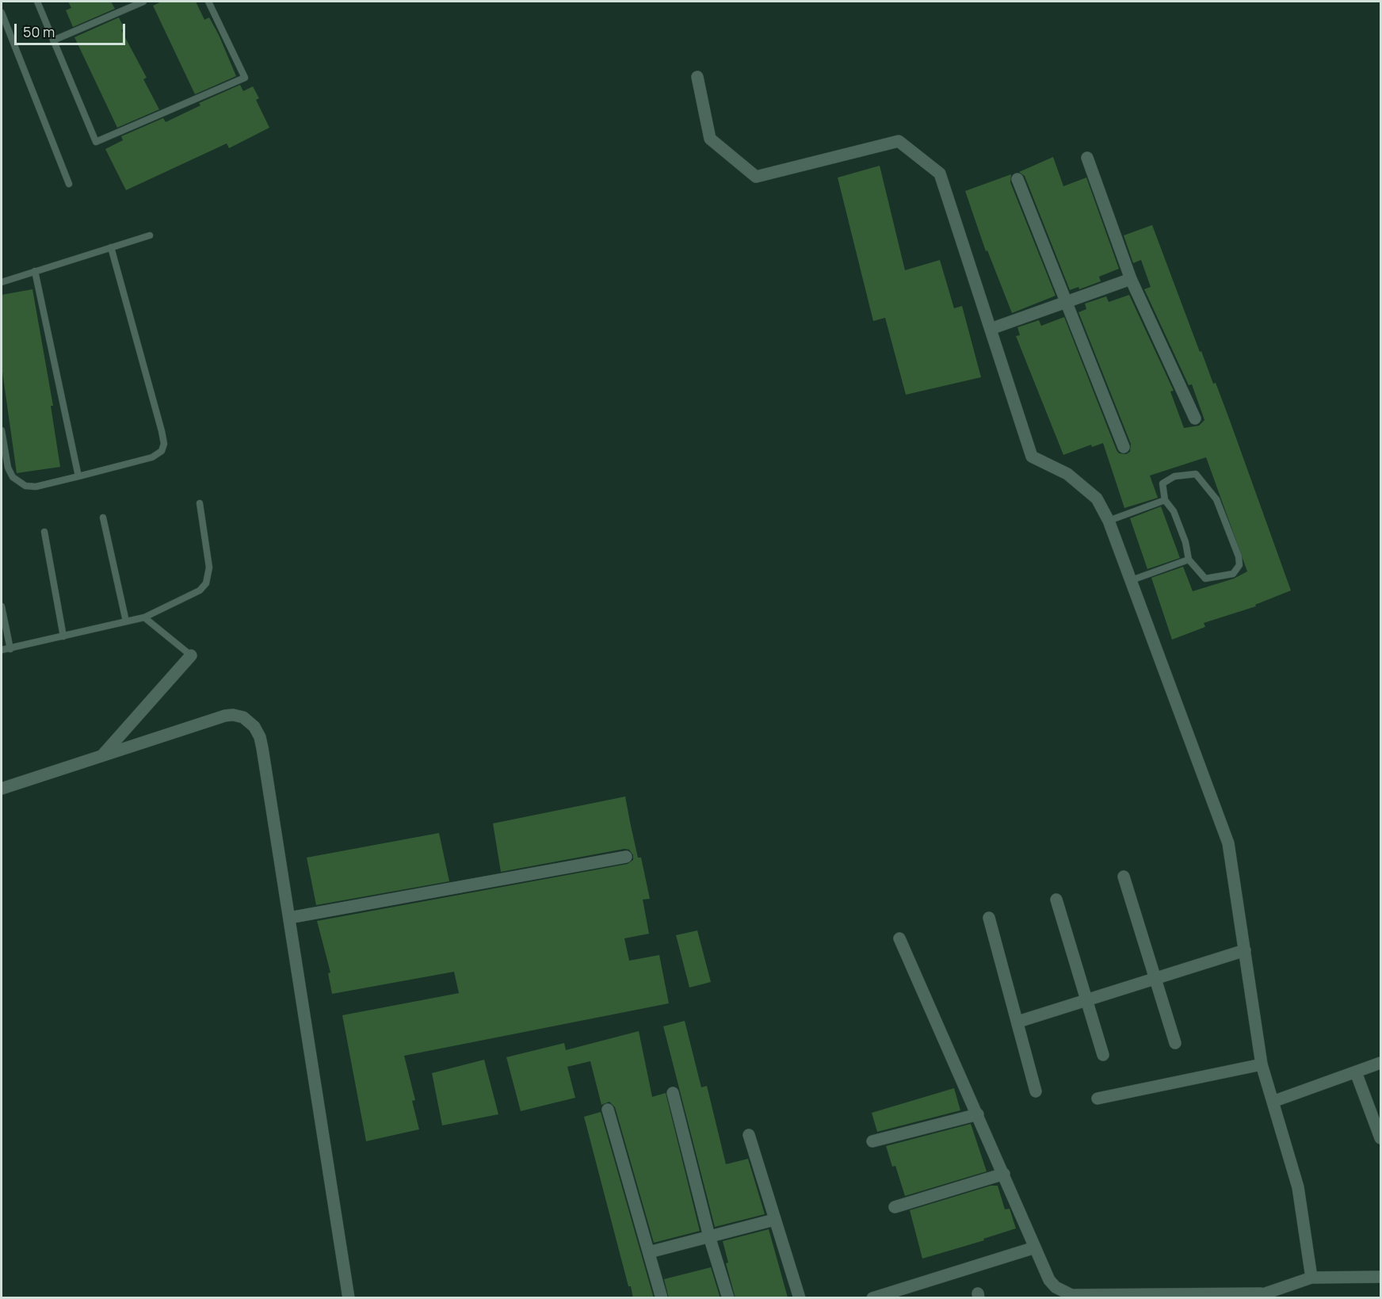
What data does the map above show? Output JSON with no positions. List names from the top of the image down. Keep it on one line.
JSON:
{"scale_bar":"50 m"}
